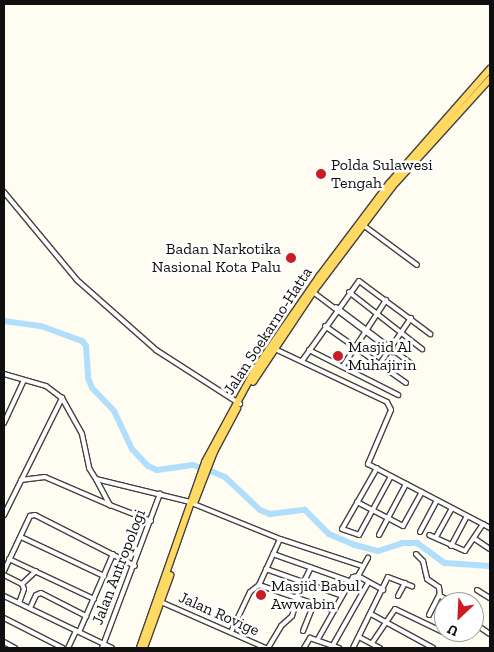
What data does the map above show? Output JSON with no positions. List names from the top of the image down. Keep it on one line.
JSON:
{"streets":{"main road":["Jalan Soekarno-Hatta"],"street":["Jalan Antropologi","Jalan Rovige"]},"crossings":[["Jalan Soekarno-Hatta","Jalan Rovige"]],"places":["Polda Sulawesi Tengah","Badan Narkotika Nasional Kota Palu","Masjid Al Muhajirin","Masjid Babul Awwabin"],"north":"bottom left"}
